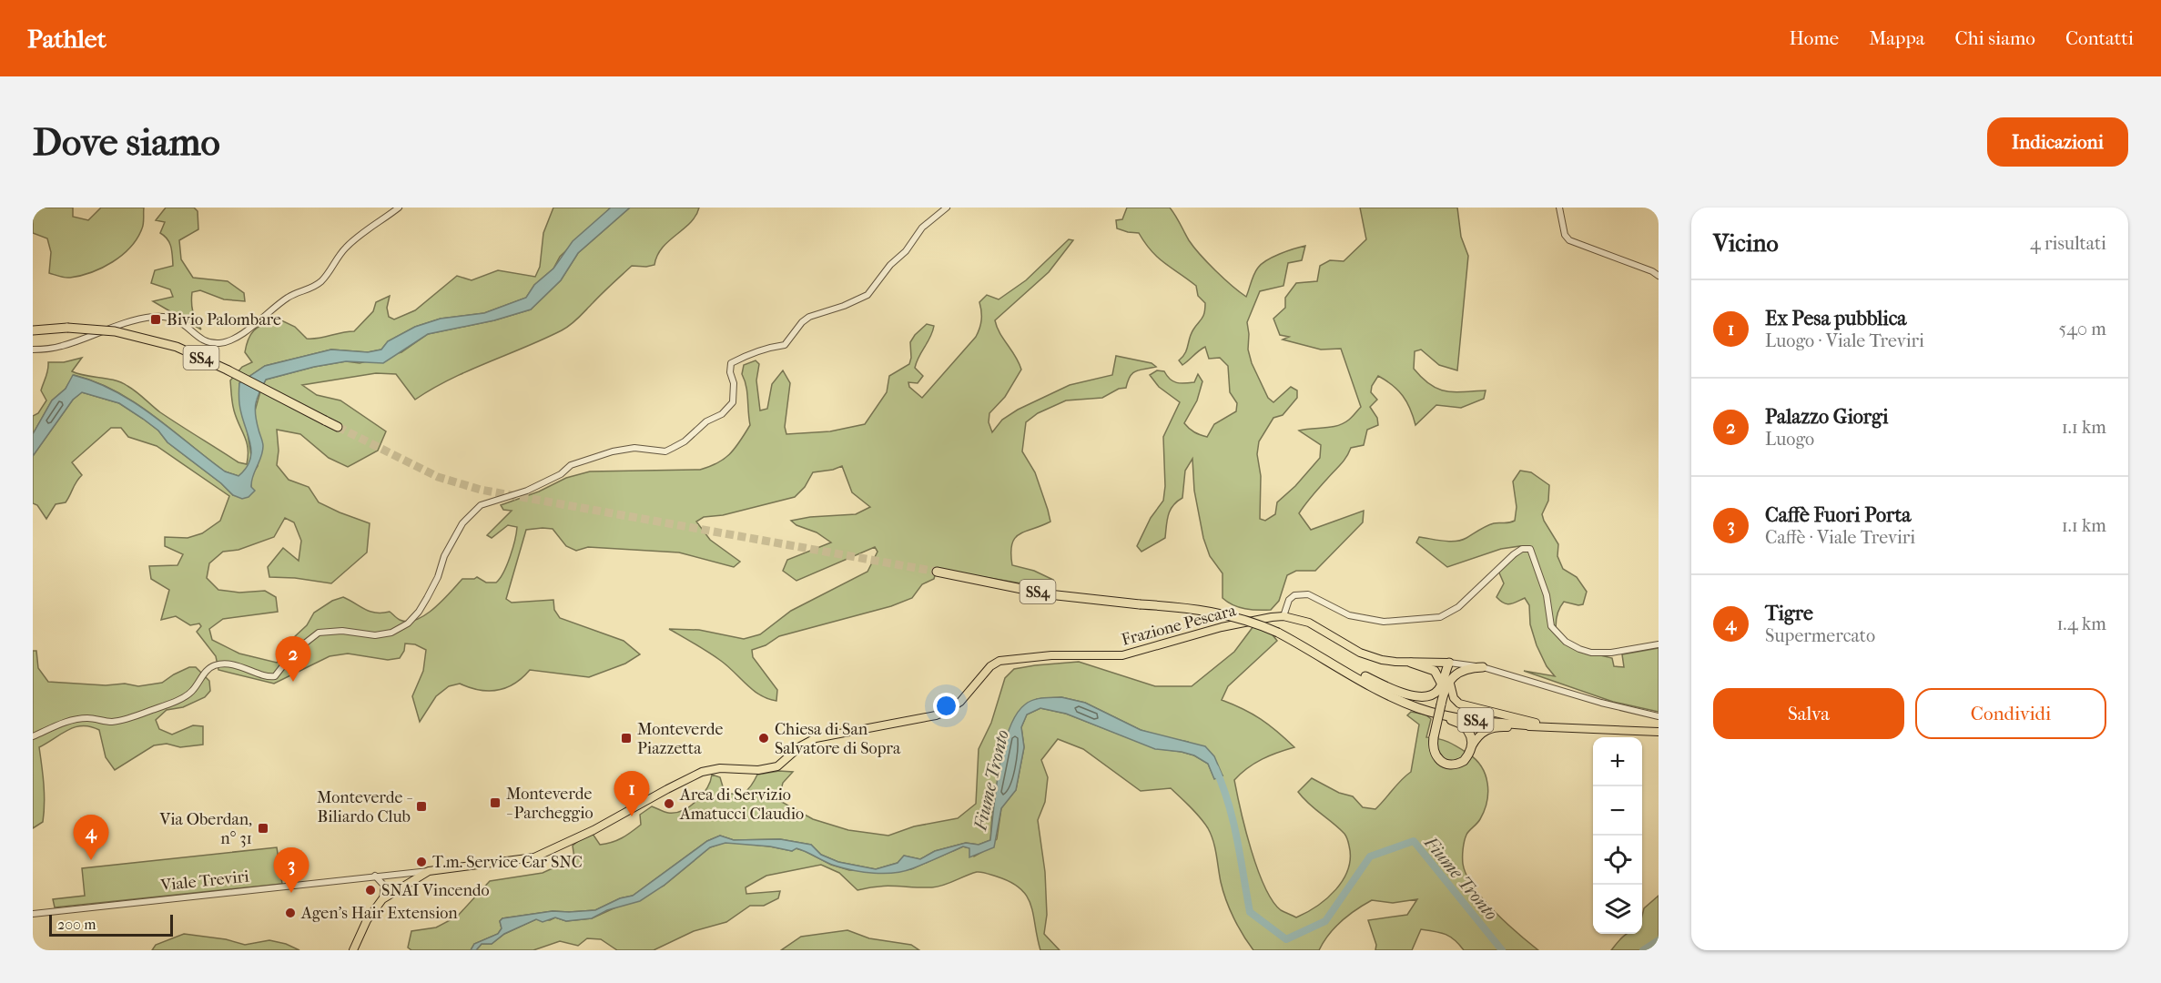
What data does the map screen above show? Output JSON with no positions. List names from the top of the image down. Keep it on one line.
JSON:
{"streets":{"highway":["SS4"],"main road":["Frazione Pescara","Viale Treviri"]},"crossings":[["Frazione Pescara","Viale Treviri"]],"water":["Fiume Tronto"],"places":{"transit":["Bivio Palombare","Monteverde Piazzetta","Monteverde - Parcheggio","Monteverde - Biliardo Club","Via Oberdan, n° 31"],"other":["Chiesa di San Salvatore di Sopra","Area di Servizio Amatucci Claudio","T.m. Service Car SNC","SNAI Vincendo","Agen's Hair Extension"]},"scale_bar":"200 m","page":{"header":"Pathlet","nav":["Home","Mappa","Chi siamo","Contatti"],"buttons":["Indicazioni",["Salva","Condividi"]],"title":"Dove siamo","heading":["Vicino","4 risultati"],"list":[{"mark":"1","name":"Ex Pesa pubblica","note":"Luogo · Viale Treviri","value":"540 m"},{"mark":"2","name":"Palazzo Giorgi","note":"Luogo","value":"1.1 km"},{"mark":"3","name":"Caffè Fuori Porta","note":"Caffè · Viale Treviri","value":"1.1 km"},{"mark":"4","name":"Tigre","note":"Supermercato","value":"1.4 km"}],"pins":["2","1","4","3"],"map_buttons":["+","−"],"scale":"200 m"}}
